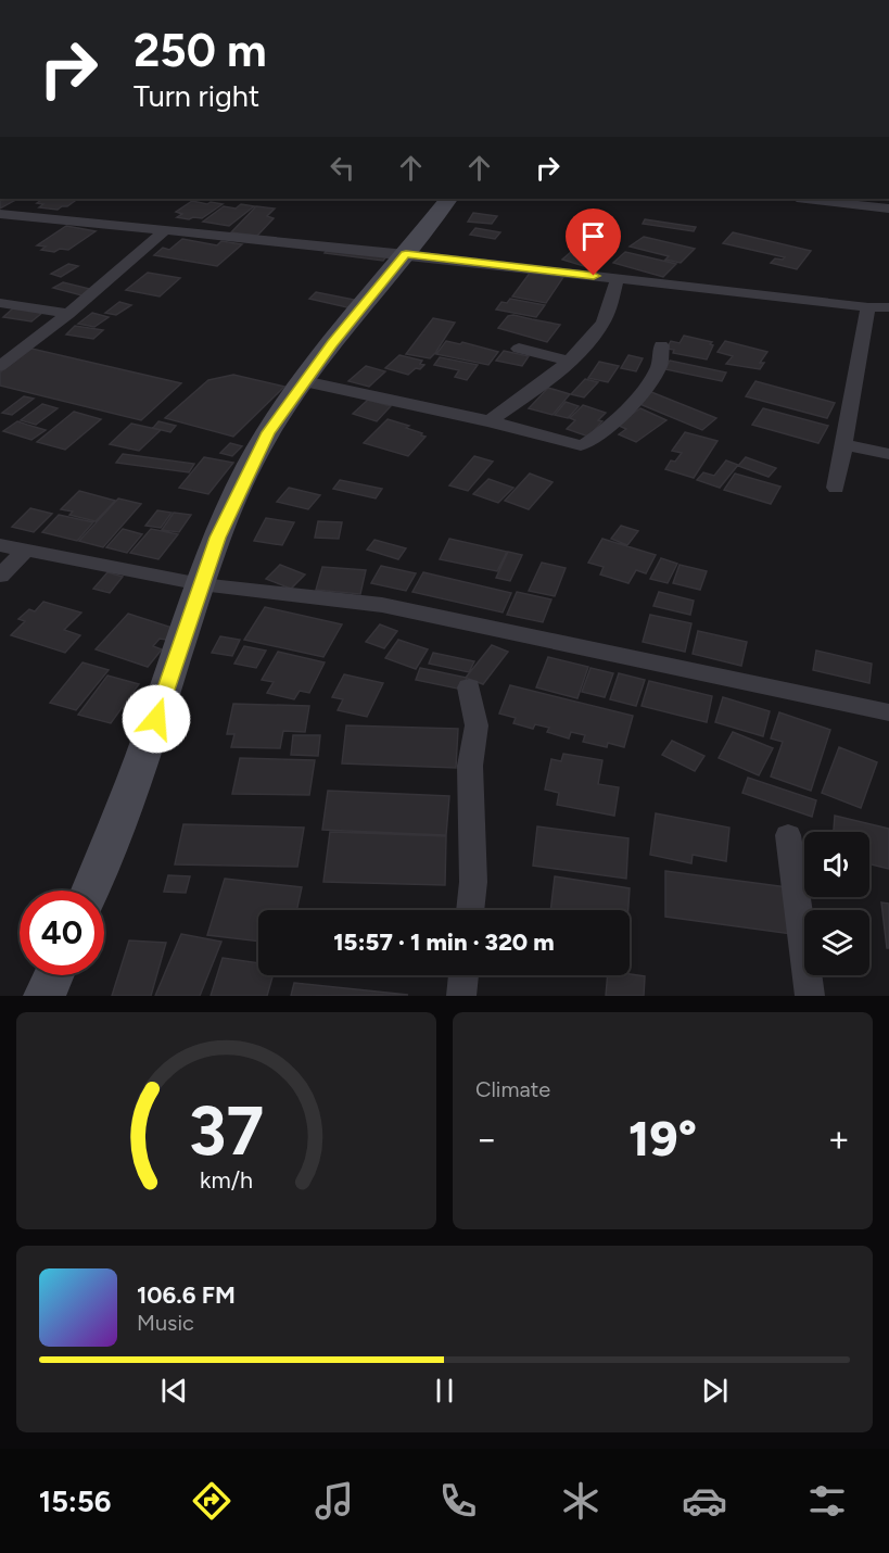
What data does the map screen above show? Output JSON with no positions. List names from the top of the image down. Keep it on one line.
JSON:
{"page":{"turn":["250 m","Turn right"],"limit":"40","trip":"15:57 · 1 min · 320 m","tile":"Climate","heat":["−","19°","+"],"song":["106.6 FM","Music"],"tabs":"15:56","gauge":["37","km/h"]}}
